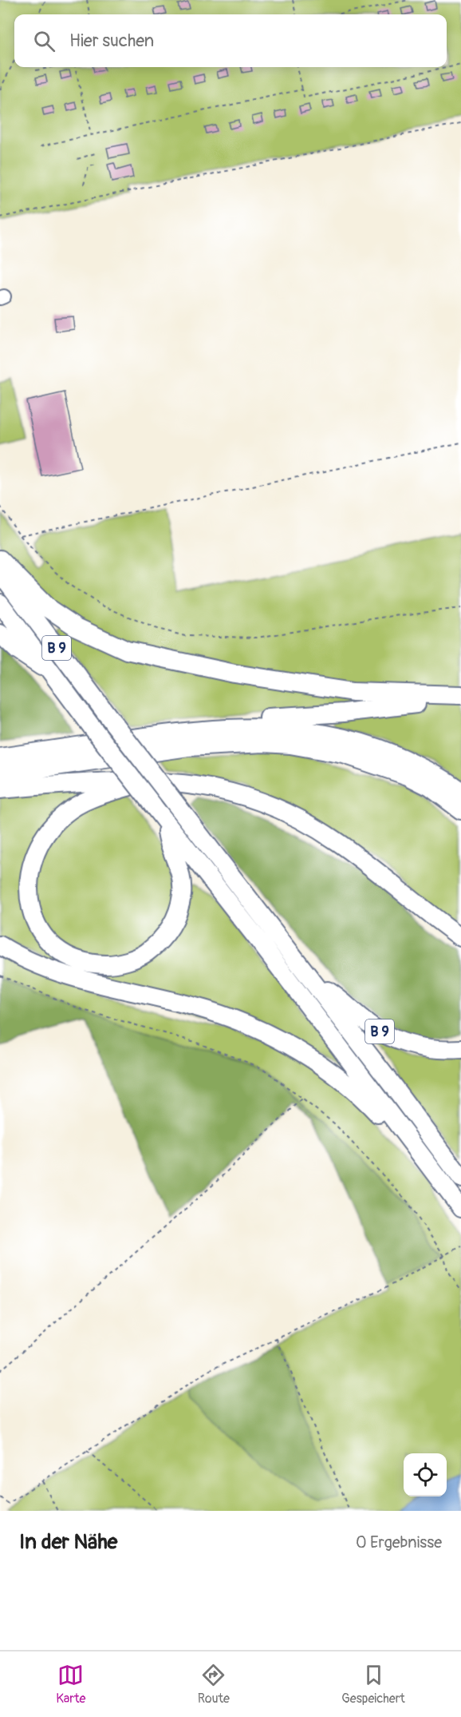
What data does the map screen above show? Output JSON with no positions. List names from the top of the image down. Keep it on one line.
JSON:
{"streets":{"highway":["B 9"]},"page":{"search":"Hier suchen","heading":["In der Nähe","0 Ergebnisse"],"nav":["Karte","Route","Gespeichert"]}}
